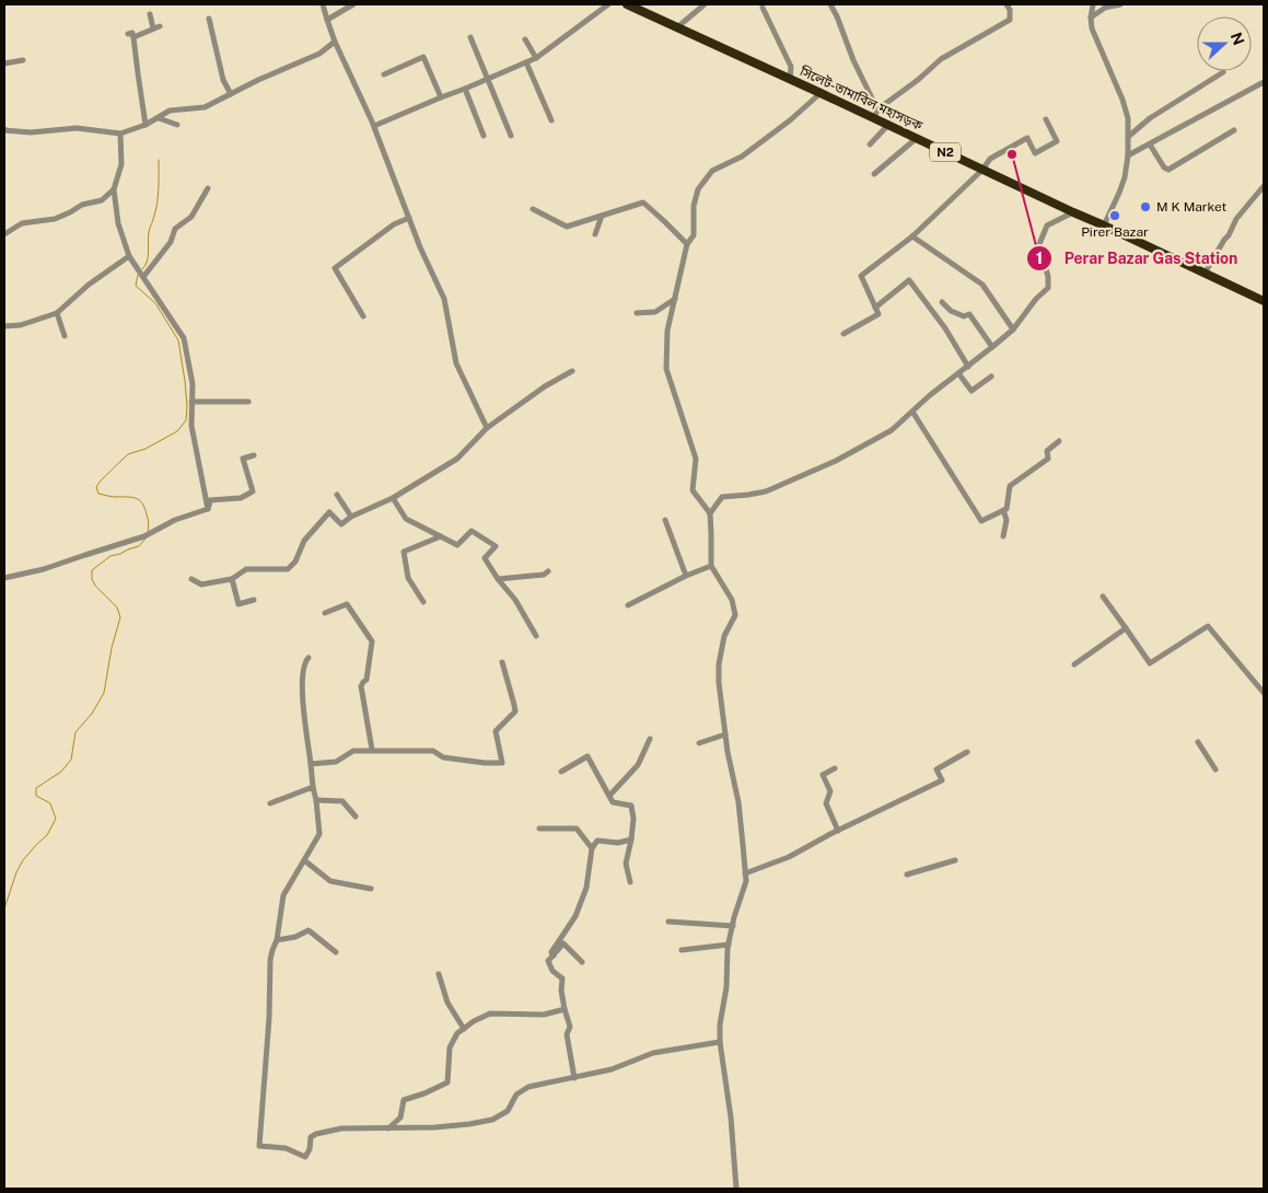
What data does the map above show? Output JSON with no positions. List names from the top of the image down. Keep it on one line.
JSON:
{"streets":{"highway":["সিলেট-তামাবিল মহাসড়ক","N2"]},"places":["Perar Bazar Gas Station","M K Market","Pirer Bazar"],"north":"right"}
